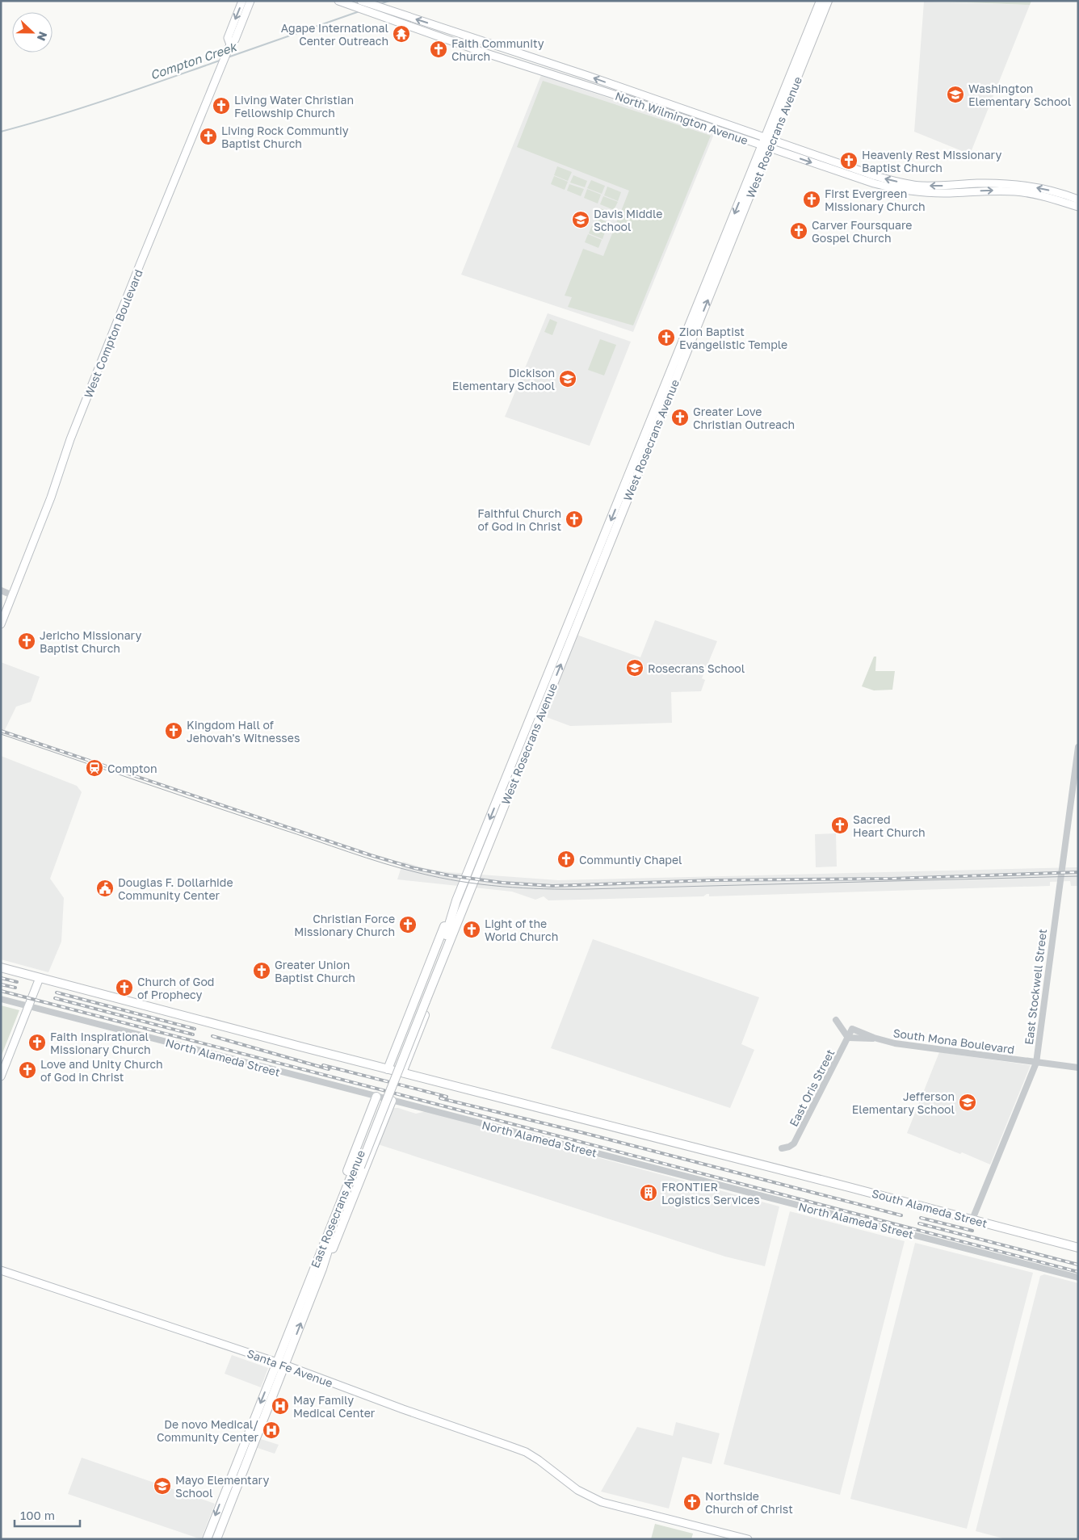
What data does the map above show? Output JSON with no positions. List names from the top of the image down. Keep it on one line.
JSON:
{"streets":{"main road":["North Wilmington Avenue","West Rosecrans Avenue","West Compton Boulevard","South Alameda Street","East Rosecrans Avenue","Santa Fe Avenue"],"street":["East Stockwell Street","South Mona Boulevard","North Alameda Street","East Oris Street"]},"crossings":[["North Wilmington Avenue","West Rosecrans Avenue"],["West Rosecrans Avenue","East Rosecrans Avenue"],["East Stockwell Street","South Mona Boulevard"],["East Stockwell Street","South Alameda Street"],["South Mona Boulevard","East Oris Street"],["East Rosecrans Avenue","Santa Fe Avenue"]],"water":["Compton Creek"],"places":{"temple":["Agape International Center Outreach"],"church":["Faith Community Church","Living Water Christian Fellowship Church","Living Rock Communtiy Baptist Church","Heavenly Rest Missionary Baptist Church","First Evergreen Missionary Church","Carver Foursquare Gospel Church","Zion Baptist Evangelistic Temple","Greater Love Christian Outreach","Faithful Church of God in Christ","Jericho Missionary Baptist Church","Kingdom Hall of Jehovah's Witnesses","Sacred Heart Church","Communtiy Chapel","Christian Force Missionary Church","Light of the World Church","Greater Union Baptist Church","Church of God of Prophecy","Faith Inspirational Missionary Church","Love and Unity Church of God in Christ","Northside Church of Christ"],"school or university":["Washington Elementary School","Davis Middle School","Dickison Elementary School","Rosecrans School","Jefferson Elementary School","Mayo Elementary School"],"station":["Compton"],"public building":["Douglas F. Dollarhide Community Center"],"building":["FRONTIER Logistics Services"],"hospital":["May Family Medical Center","De novo Medical/ Community Center"]},"scale_bar":"100 m","north":"right"}
